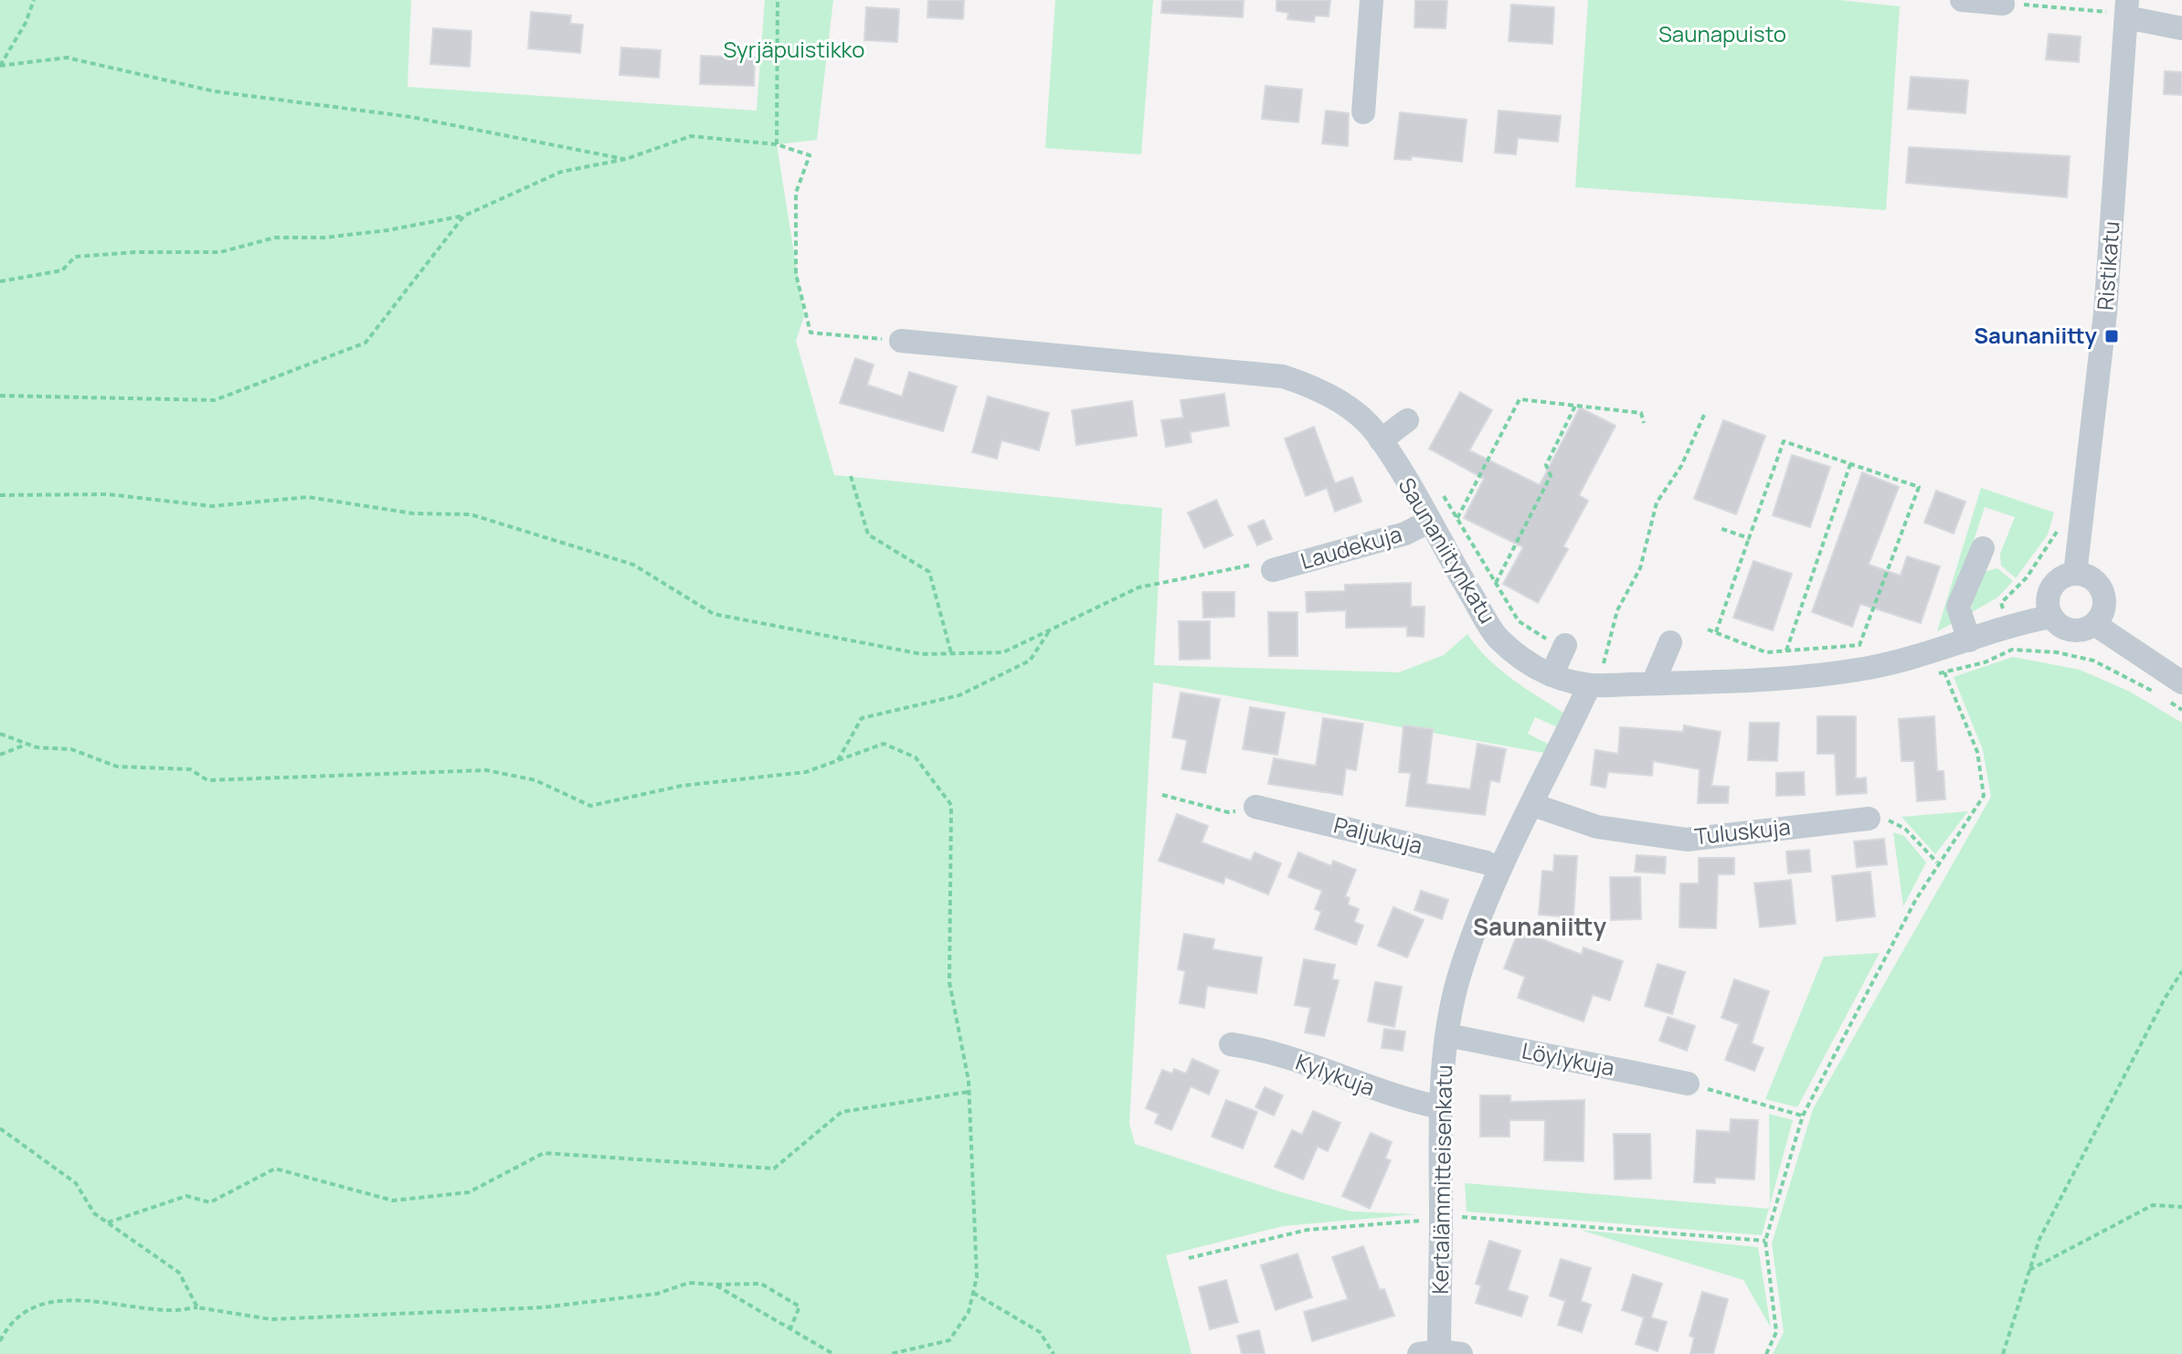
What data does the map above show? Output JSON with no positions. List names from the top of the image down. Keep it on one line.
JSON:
{"streets":{"street":["Ristikatu","Laudekuja","Saunaniitynkatu","Tuluskuja","Paljukuja","Löylykuja","Kylykuja","Kertalämmitteisenkatu"]},"crossings":[["Ristikatu","Saunaniitynkatu"],["Laudekuja","Saunaniitynkatu"],["Saunaniitynkatu","Kertalämmitteisenkatu"],["Tuluskuja","Kertalämmitteisenkatu"],["Paljukuja","Kertalämmitteisenkatu"],["Löylykuja","Kertalämmitteisenkatu"],["Kylykuja","Kertalämmitteisenkatu"]],"districts":["Saunaniitty"],"parks":["Saunapuisto","Syrjäpuistikko"],"places":{"transit":["Saunaniitty"]}}
